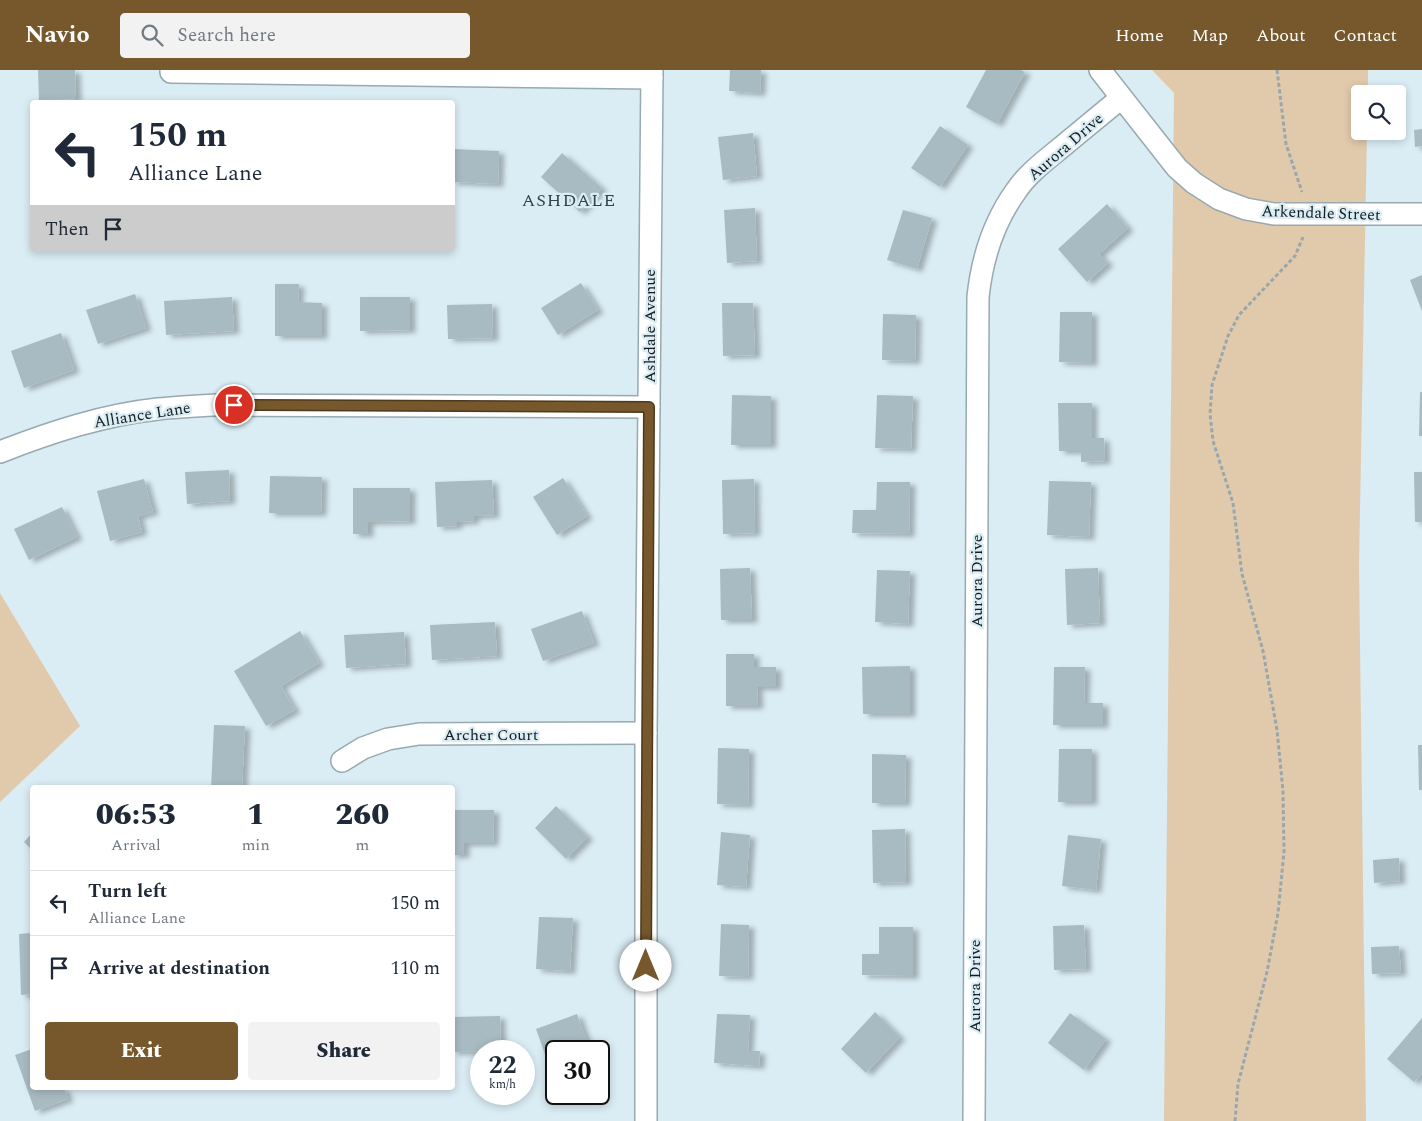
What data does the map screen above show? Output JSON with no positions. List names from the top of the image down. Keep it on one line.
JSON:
{"streets":{"street":["Aurora Drive","Arkendale Street","Ashdale Avenue","Alliance Lane","Archer Court"]},"crossings":[["Aurora Drive","Arkendale Street"],["Ashdale Avenue","Alliance Lane"],["Ashdale Avenue","Archer Court"]],"districts":["ASHDALE"],"page":{"header":"Navio","search":"Search here","nav":["Home","Map","About","Contact"],"turn":["150 m","Alliance Lane"],"then":"Then","eta":["06:53","Arrival","1","min","260","m"],"list":[{"name":"Turn left","note":"Alliance Lane","value":"150 m"},{"name":"Arrive at destination","value":"110 m"}],"buttons":["Exit","Share"],"speed":"22 km/h","limit":"30"}}
